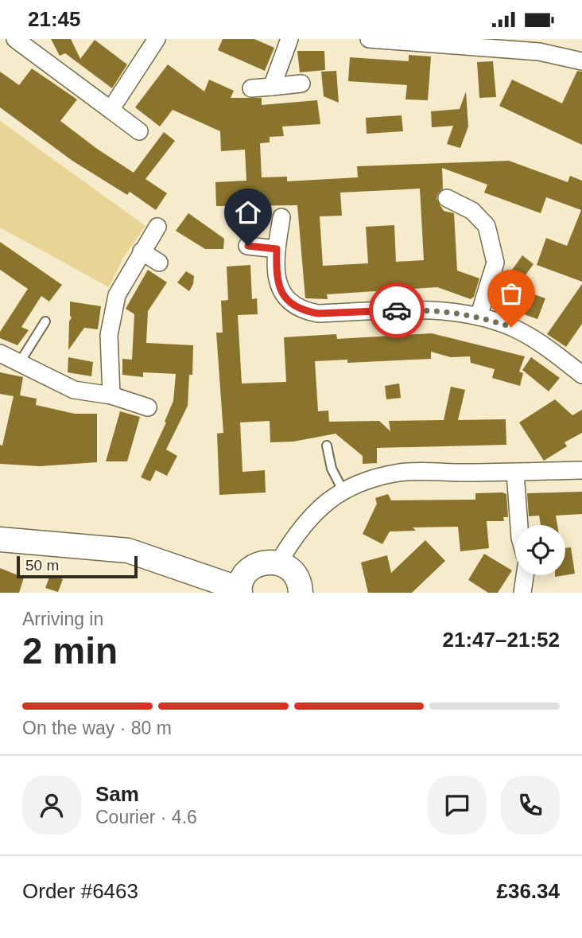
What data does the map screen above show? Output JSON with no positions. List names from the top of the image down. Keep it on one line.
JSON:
{"scale_bar":"50 m","page":{"status":"21:45","scale":"50 m","heading":["2 min","Arriving in","21:47–21:52"],"panel":["Sam","Courier · 4.6","Order #6463","£36.34"],"bar":"On the way · 80 m"}}
